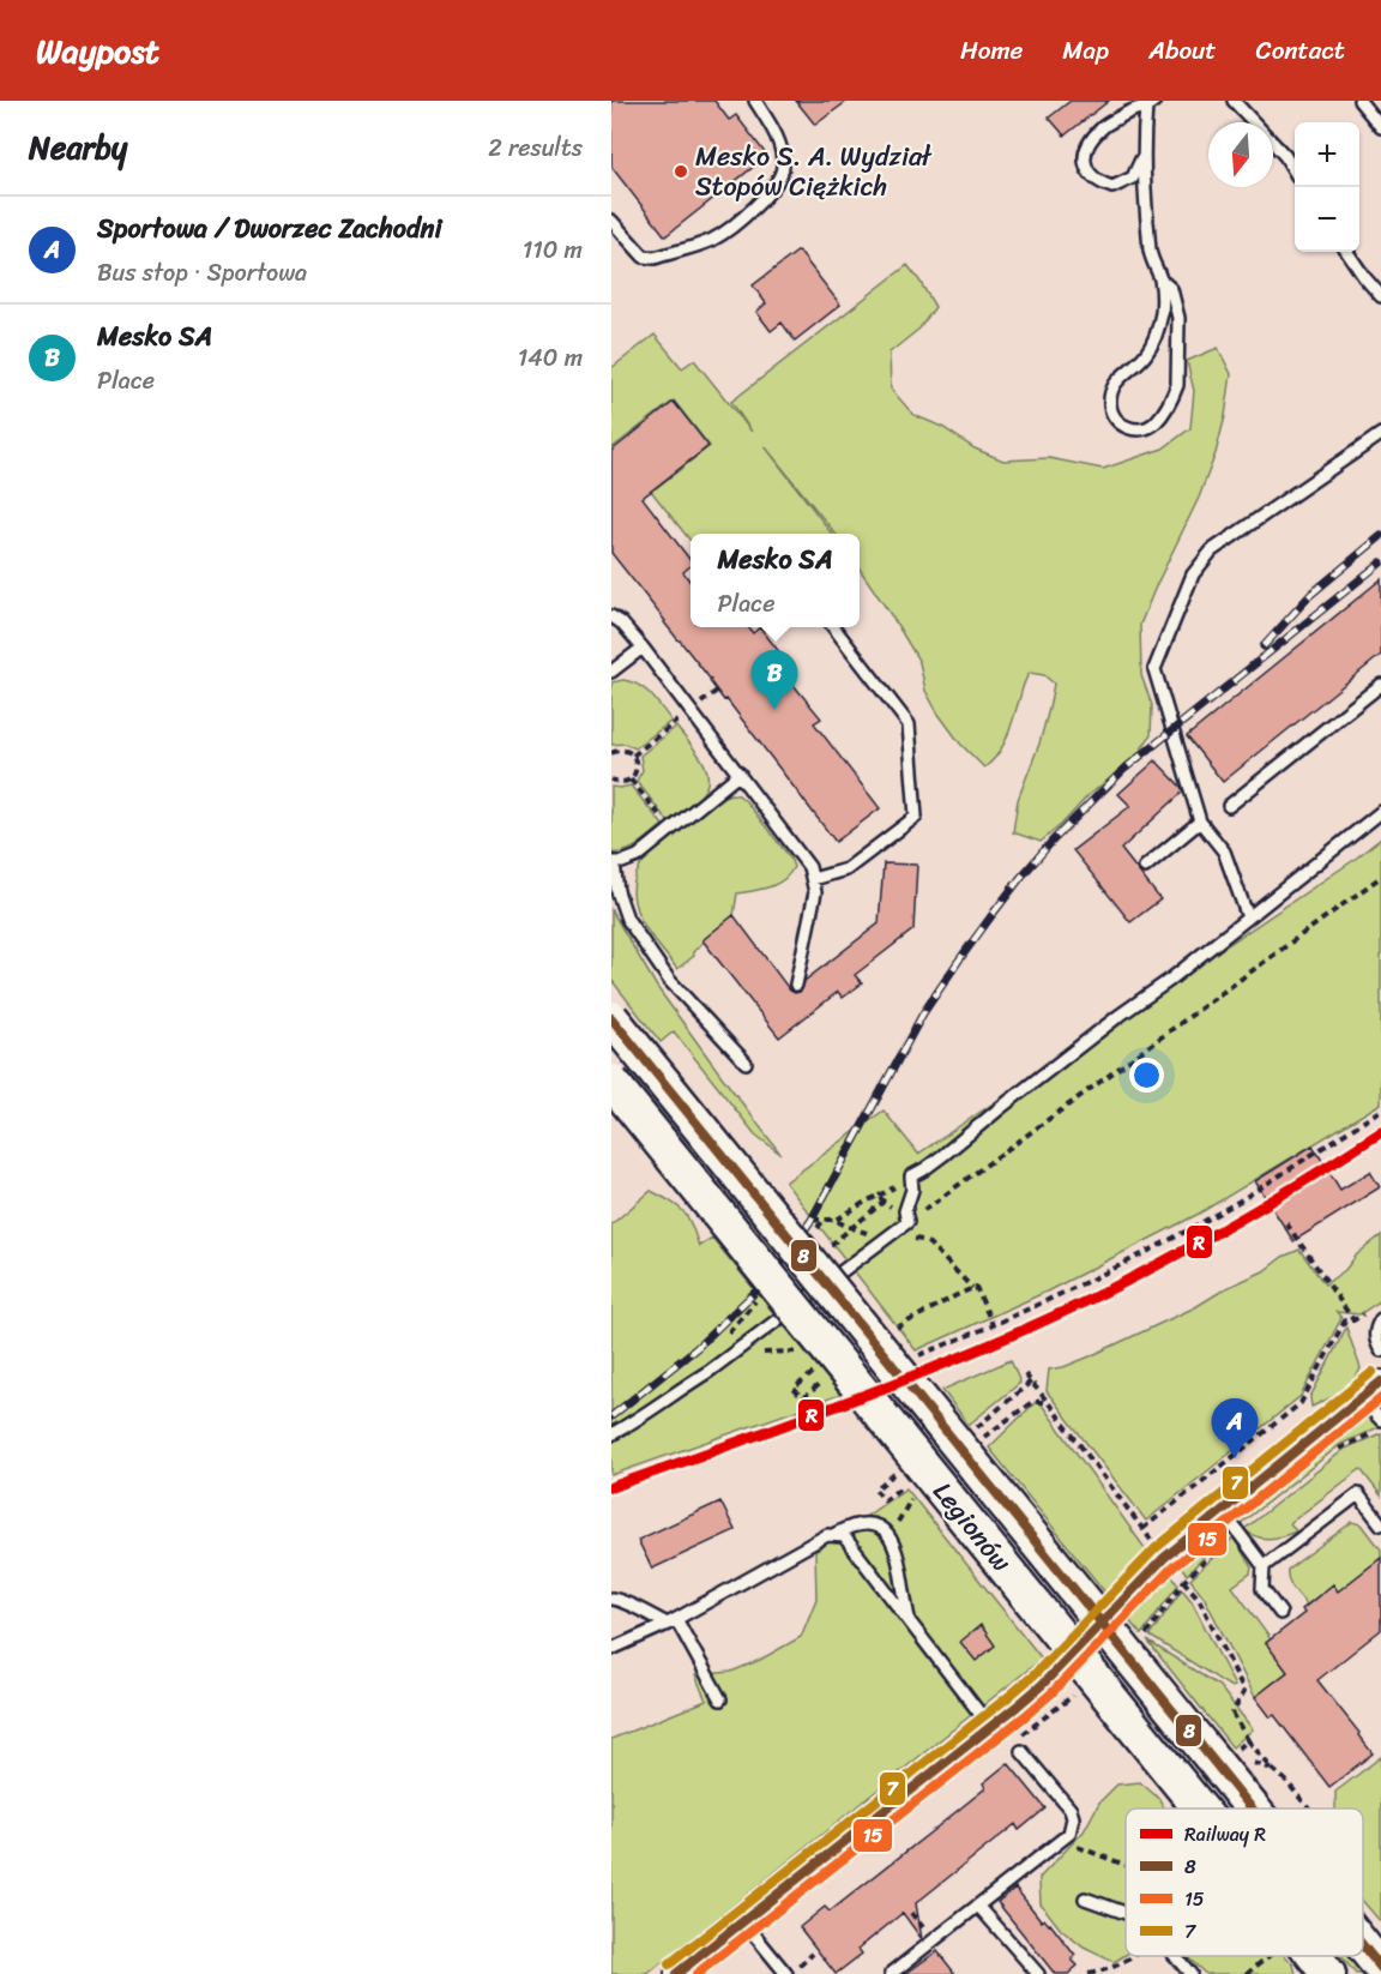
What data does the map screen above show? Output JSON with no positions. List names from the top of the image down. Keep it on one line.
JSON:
{"streets":{"main road":["Legionów"]},"places":["Mesko S. A. Wydział Stopów Ciężkich"],"lines":["transit line 8","rail line R","transit line 7","transit line 15"],"legend":["Railway R","8","15","7"],"north":"bottom","page":{"header":"Waypost","nav":["Home","Map","About","Contact"],"heading":["Nearby","2 results"],"map_buttons":["+","−"],"list":[{"mark":"A","name":"Sportowa / Dworzec Zachodni","note":"Bus stop · Sportowa","value":"110 m"},{"mark":"B","name":"Mesko SA","note":"Place","value":"140 m"}],"popup":["Mesko SA","Place"],"pins":["B","A"]}}
